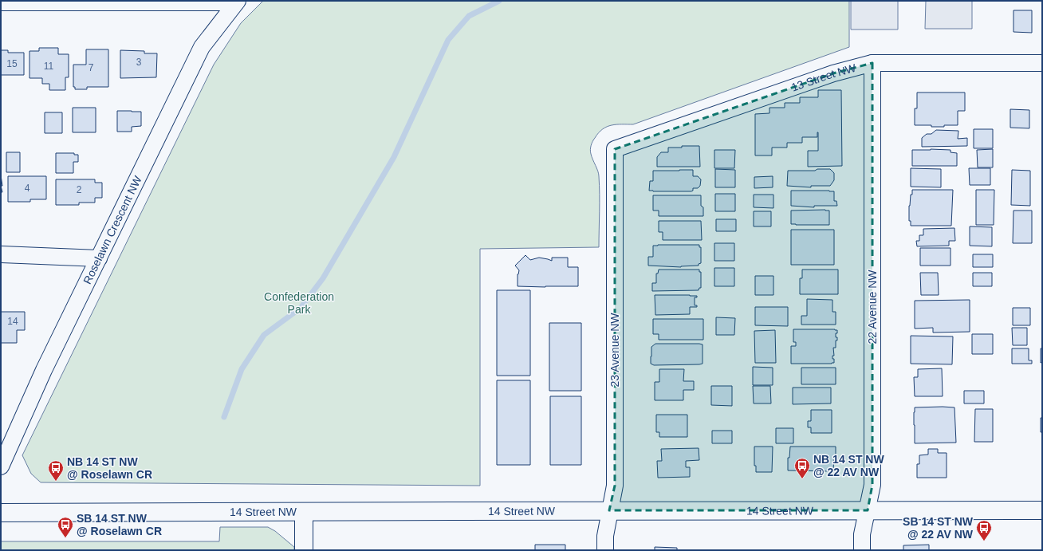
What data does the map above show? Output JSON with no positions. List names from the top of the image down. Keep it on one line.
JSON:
{"streets":{"main road":["14 Street NW"],"street":["13 Street NW","Roselawn Crescent NW","22 Avenue NW","23 Avenue NW"]},"crossings":[["13 Street NW","22 Avenue NW"],["13 Street NW","23 Avenue NW"],["22 Avenue NW","14 Street NW"],["23 Avenue NW","14 Street NW"]],"parks":["Confederation Park"],"places":{"bus stop":["NB 14 ST NW @ 22 AV NW","NB 14 ST NW @ Roselawn CR","SB 14 ST NW @ Roselawn CR","SB 14 ST NW @ 22 AV NW"]},"house_numbers":["3","15","11","7","4","2","14"]}
